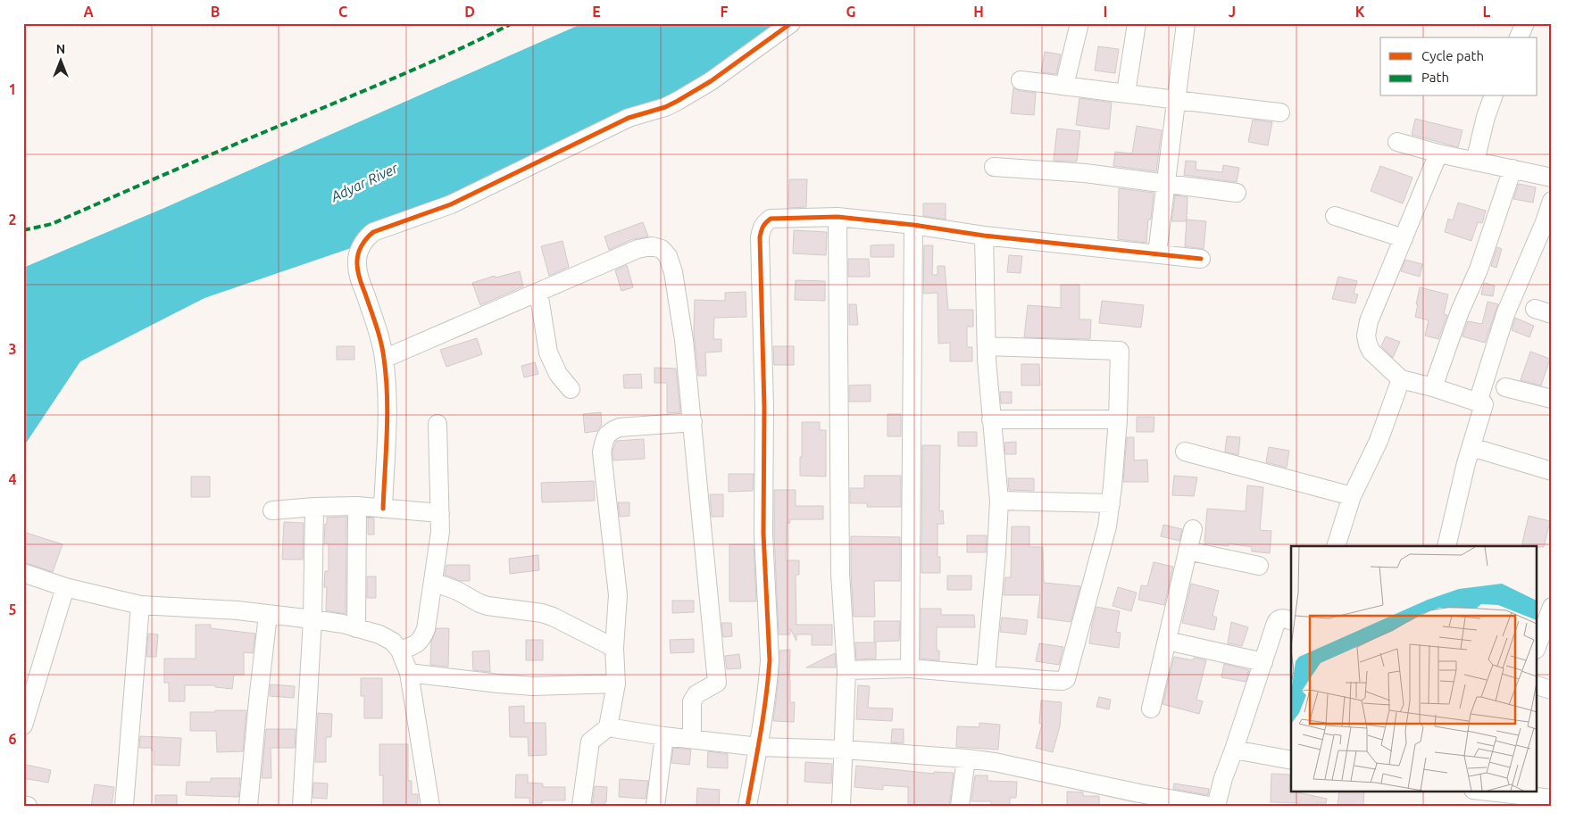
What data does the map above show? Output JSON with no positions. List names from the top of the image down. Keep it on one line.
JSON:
{"water":["Adyar River"],"legend":["Cycle path","Path"],"north":"top","grid":{"columns":["A","B","C","D","E","F","G","H","I","J","K","L"],"rows":["1","2","3","4","5","6"]}}
